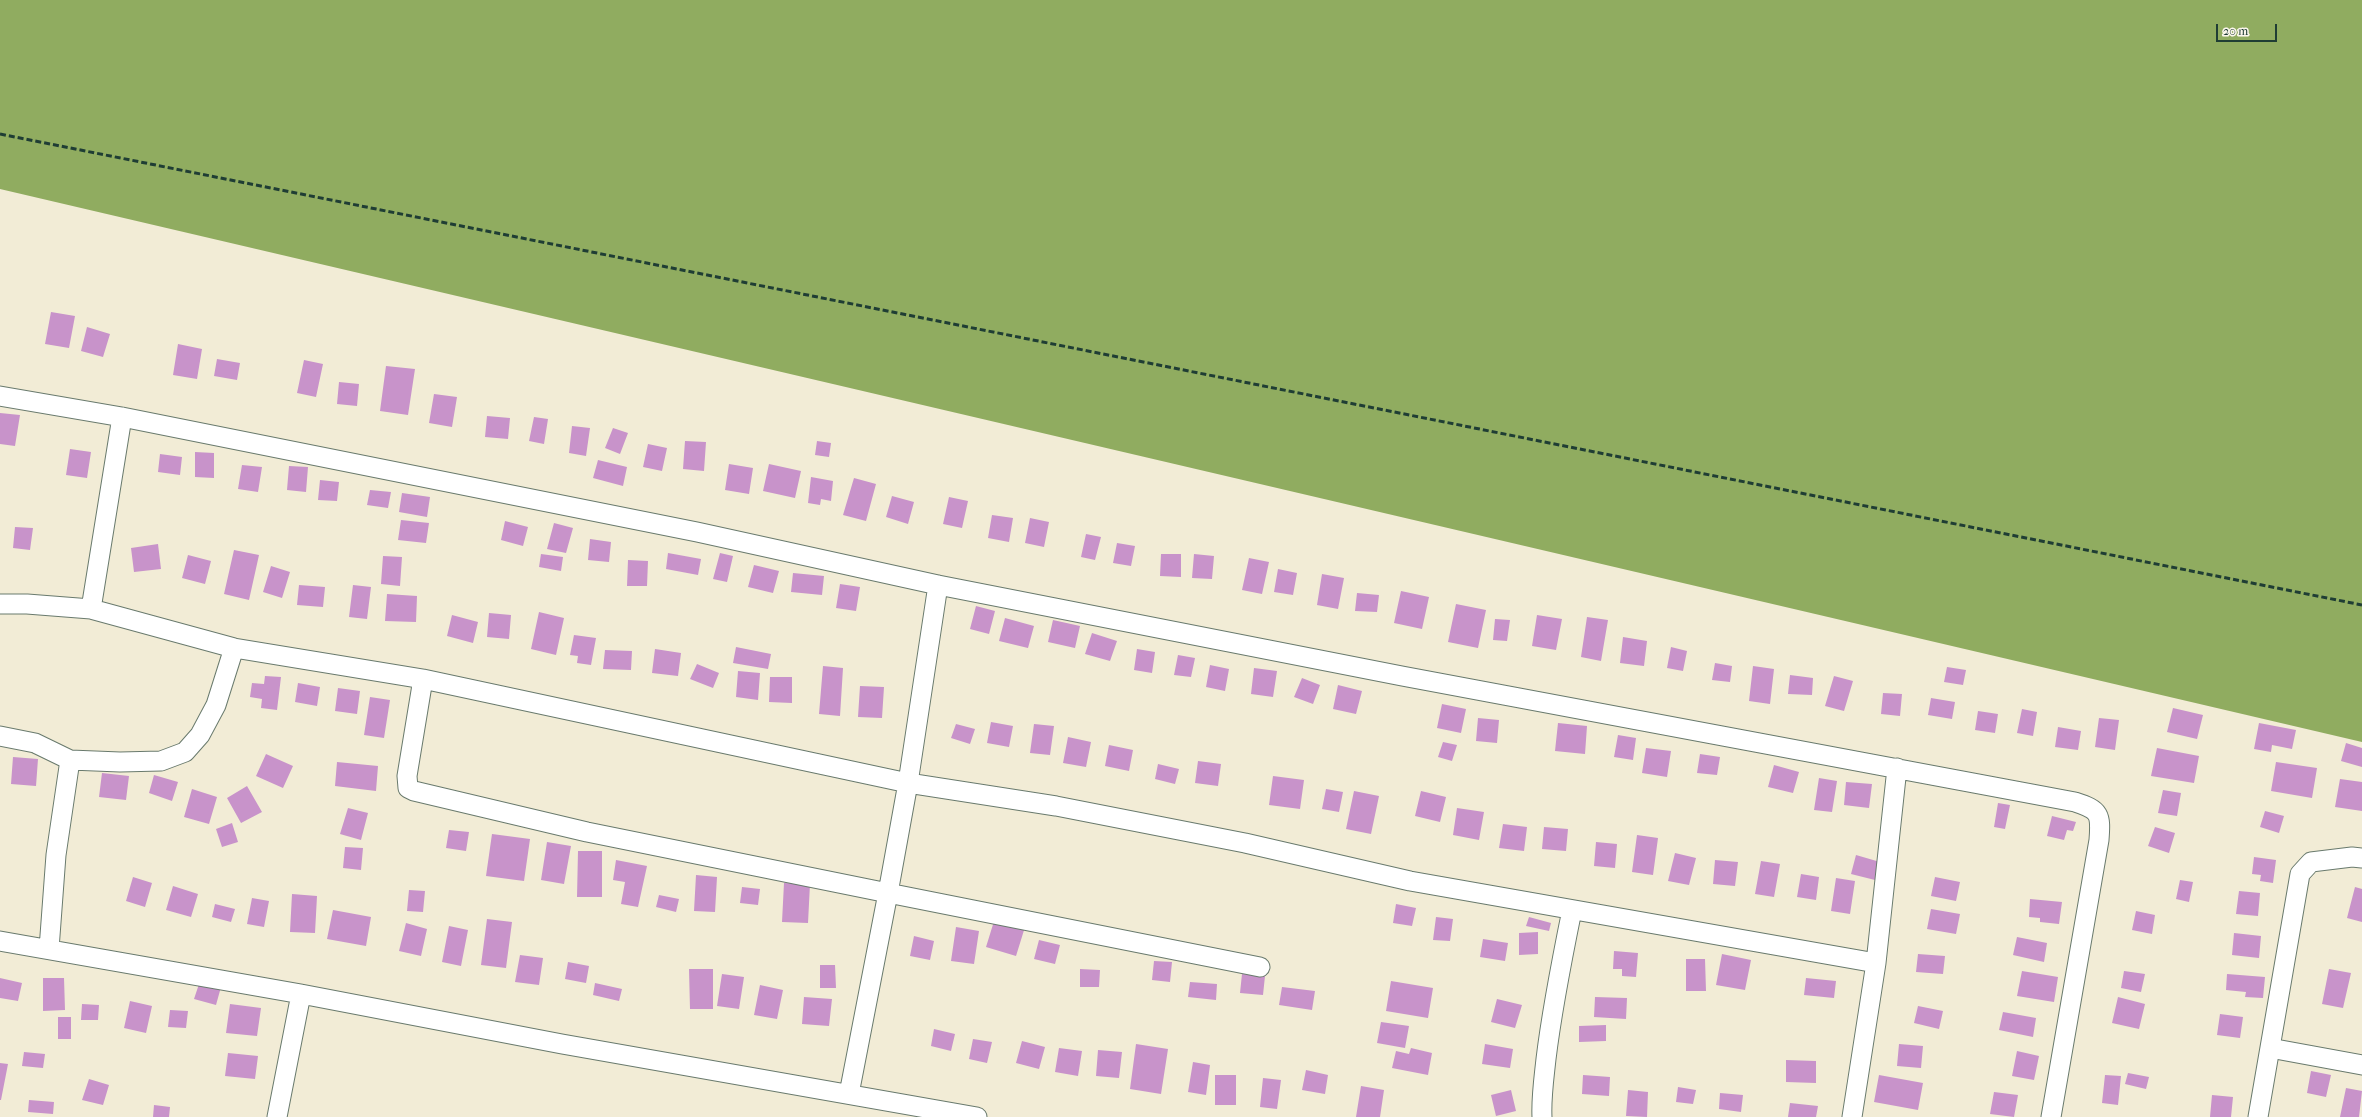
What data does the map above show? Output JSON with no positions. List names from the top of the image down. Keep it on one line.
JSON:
{"scale_bar":"20 m"}
